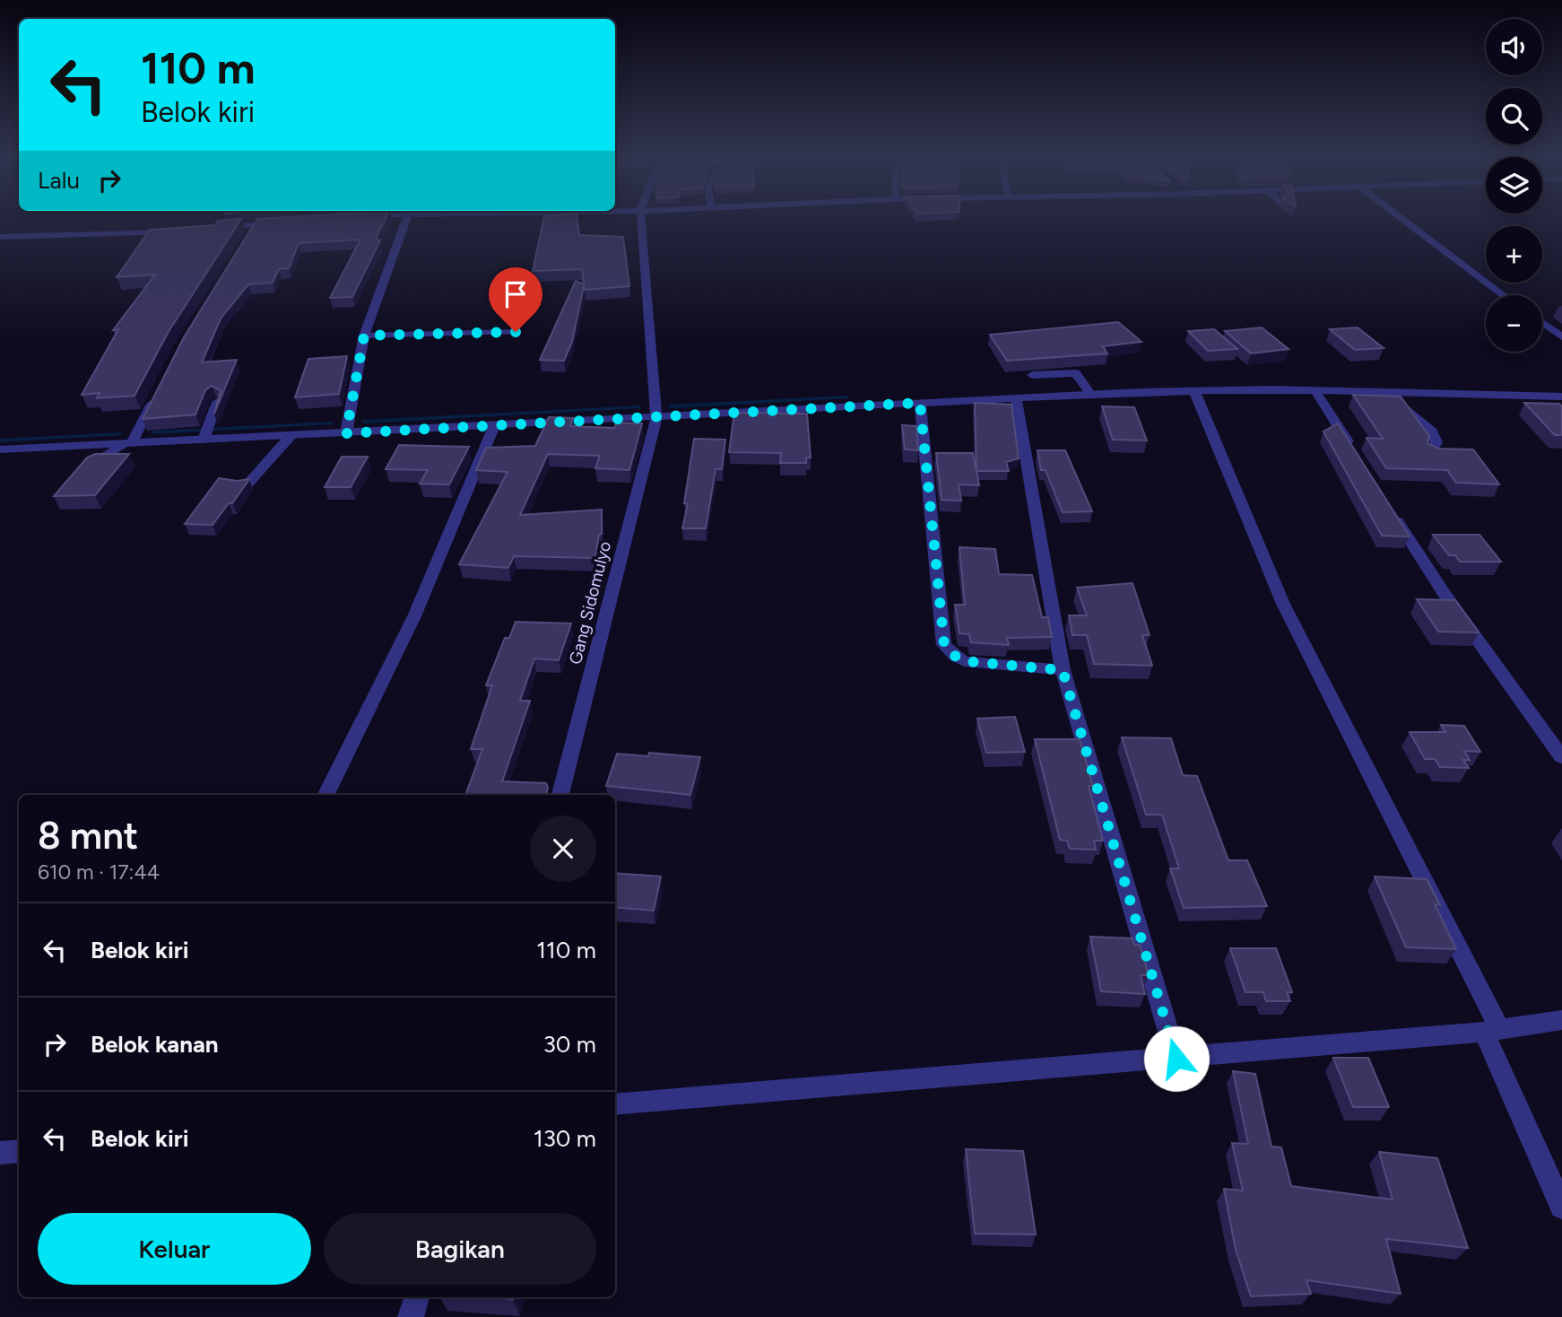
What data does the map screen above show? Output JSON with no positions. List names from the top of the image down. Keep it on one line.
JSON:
{"streets":{"street":["Gang Sidomulyo"]},"page":{"map_buttons":["+","−"],"turn":["110 m","Belok kiri"],"then":"Lalu","heading":["8 mnt","610 m · 17:44"],"list":[{"name":"Belok kiri","value":"110 m"},{"name":"Belok kanan","value":"30 m"},{"name":"Belok kiri","value":"130 m"}],"buttons":["Keluar","Bagikan"]}}
